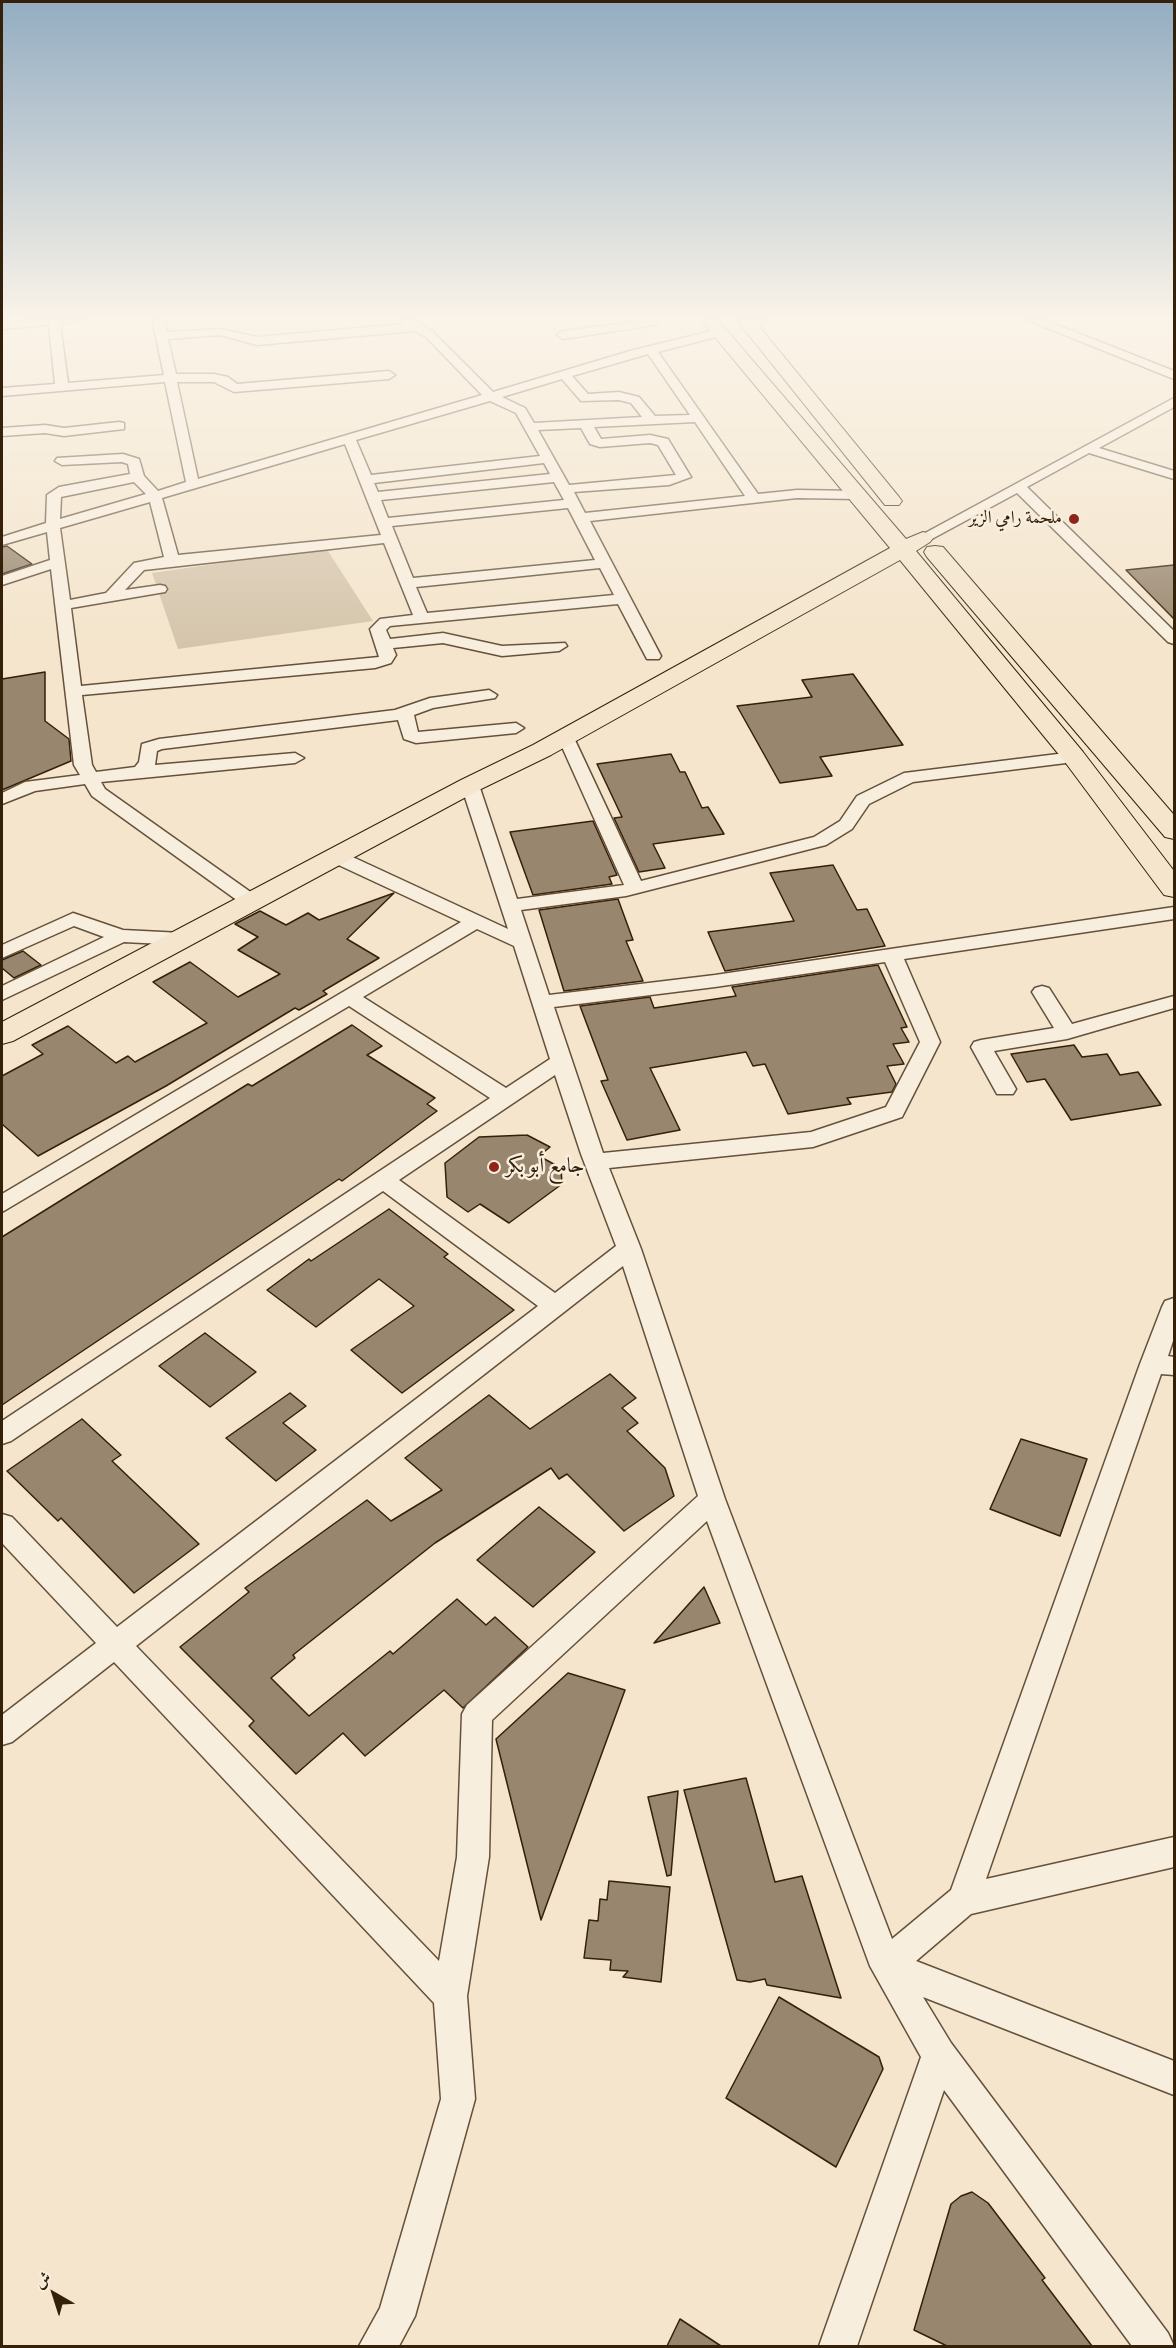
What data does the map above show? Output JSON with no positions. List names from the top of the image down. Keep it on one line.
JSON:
{"places":["ملحمة رامي الزير","جامع أبو بكر"],"north":"top left"}
